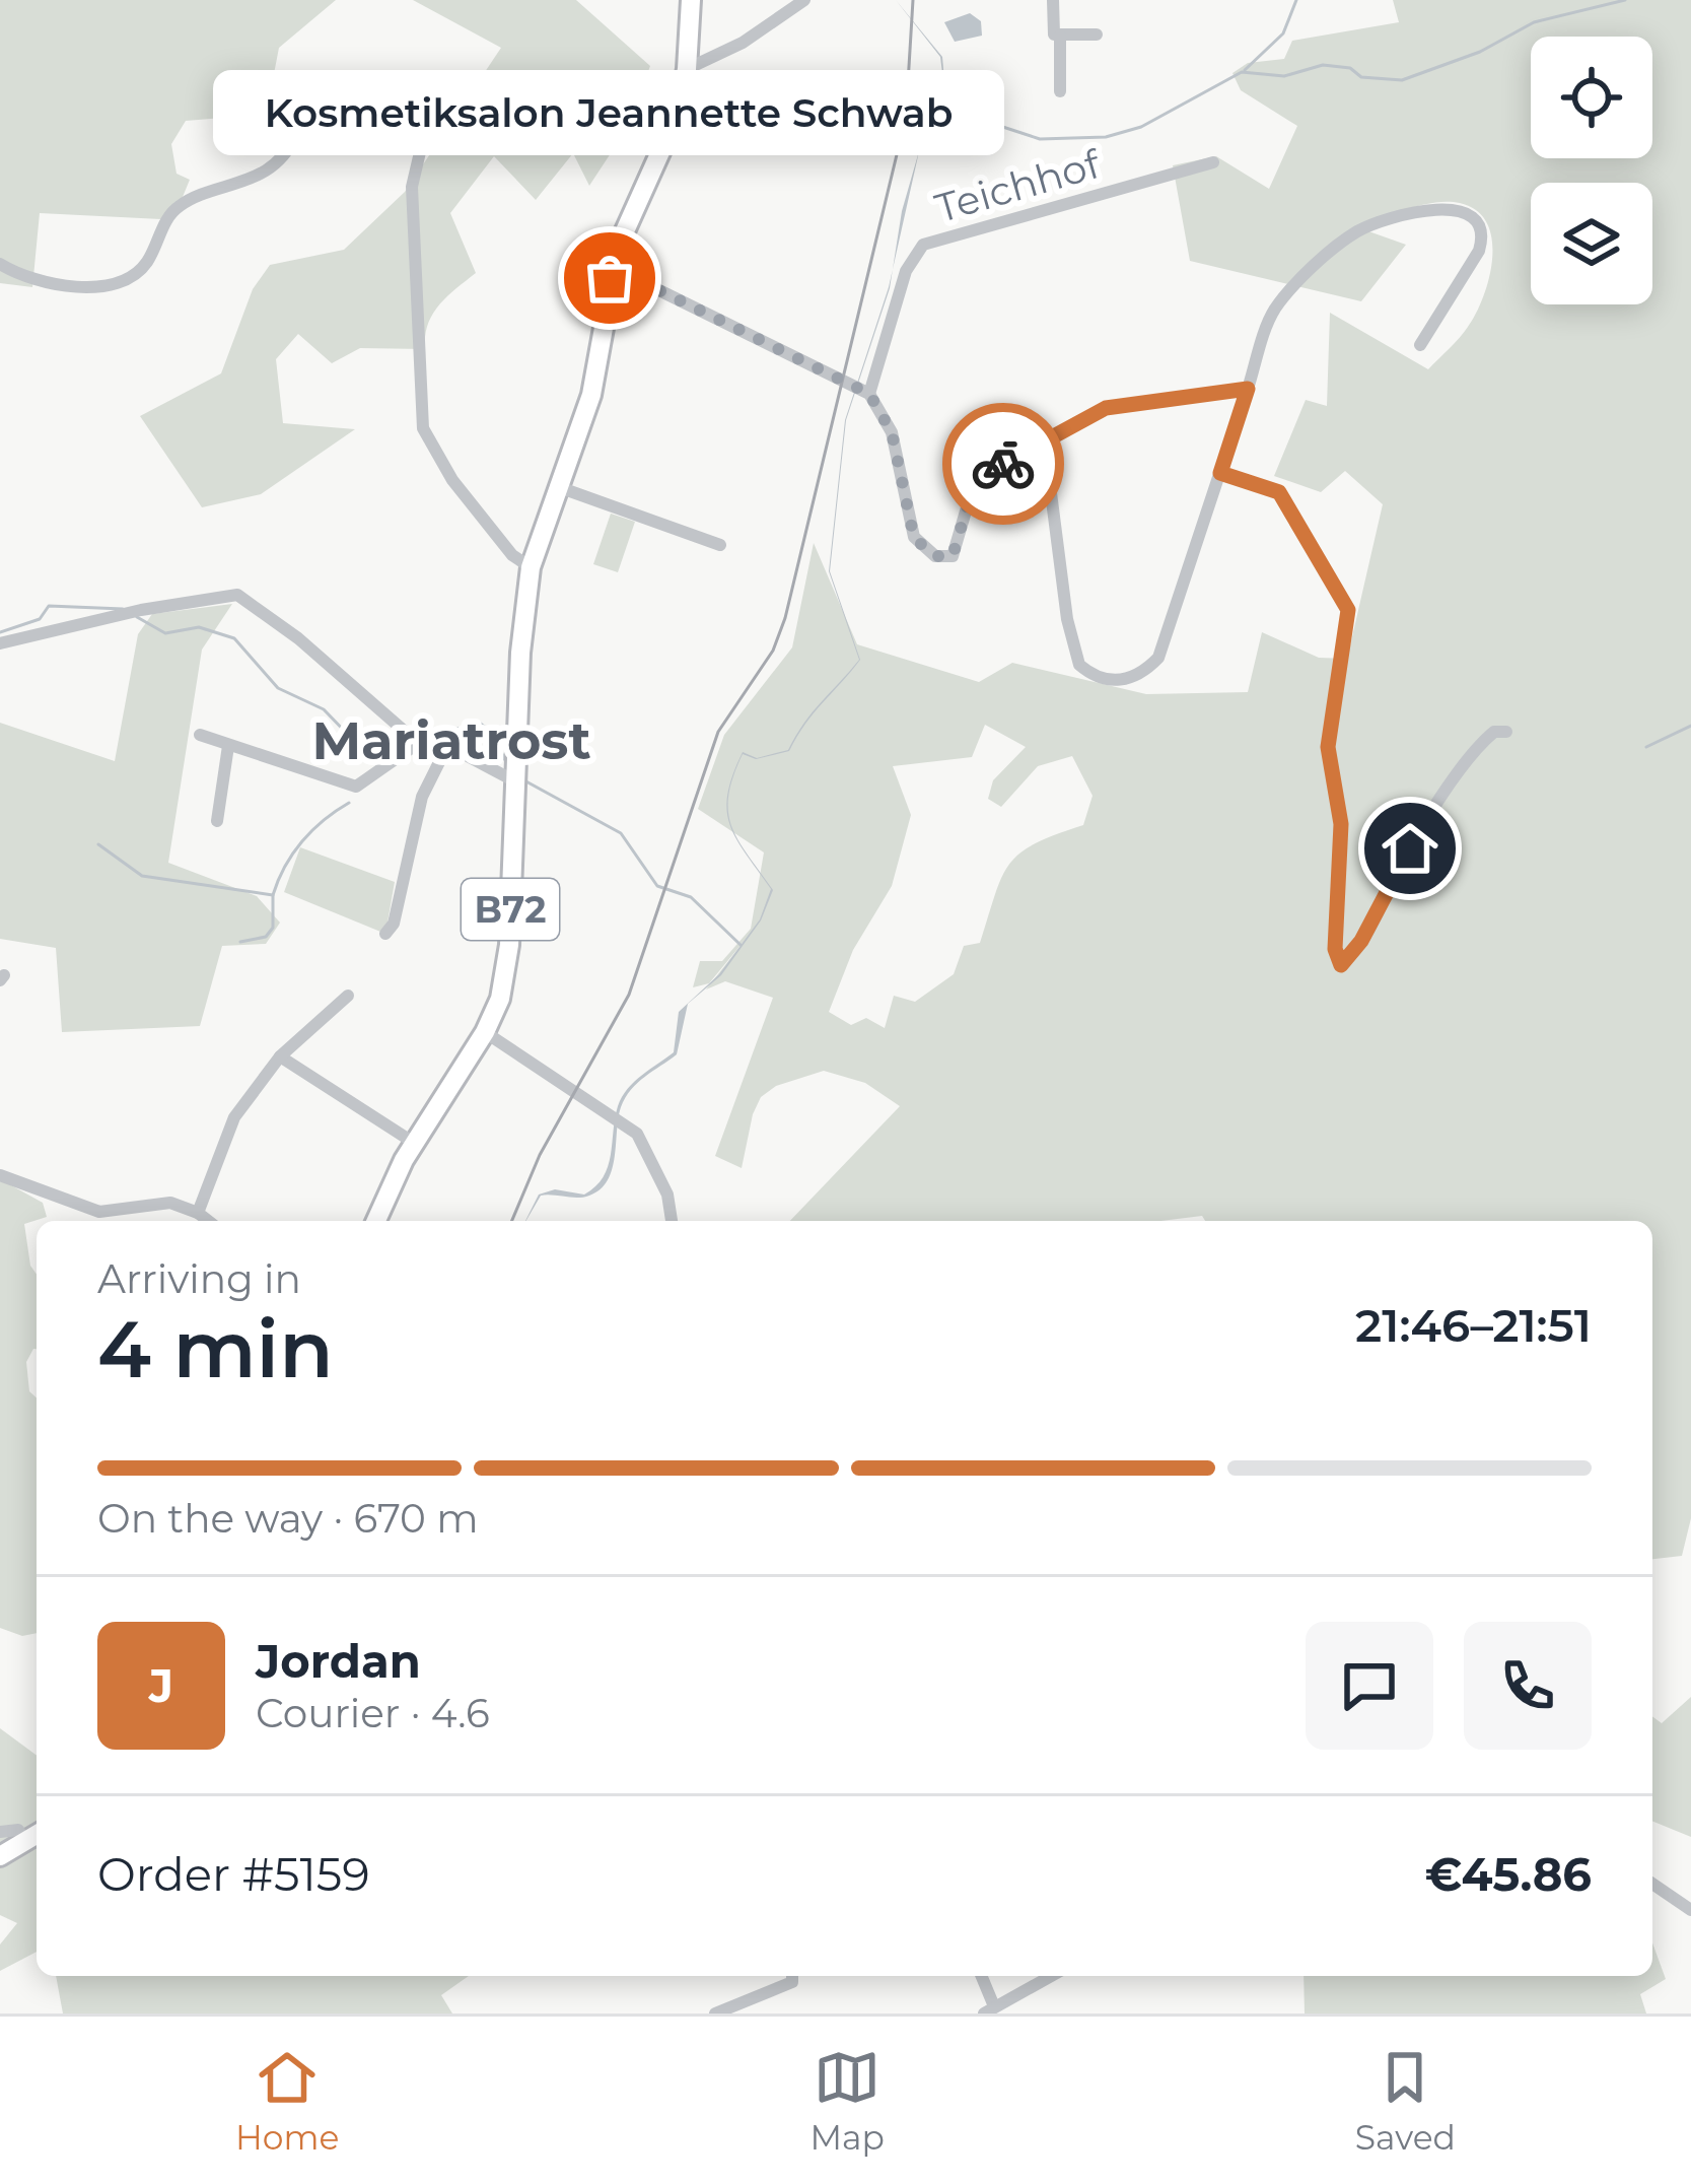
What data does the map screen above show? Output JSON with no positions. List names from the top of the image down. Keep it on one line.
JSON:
{"streets":{"main road":["B72"],"street":["Teichhof"]},"districts":["Mariatrost"],"places":["Kosmetiksalon Jeannette Schwab"],"page":{"bubble":"Kosmetiksalon Jeannette Schwab","heading":["4 min","Arriving in","21:46–21:51"],"panel":["Jordan","Courier · 4.6","Order #5159","€45.86"],"bar":"On the way · 670 m","round":"J","tabs":["Home","Map","Saved"]}}
